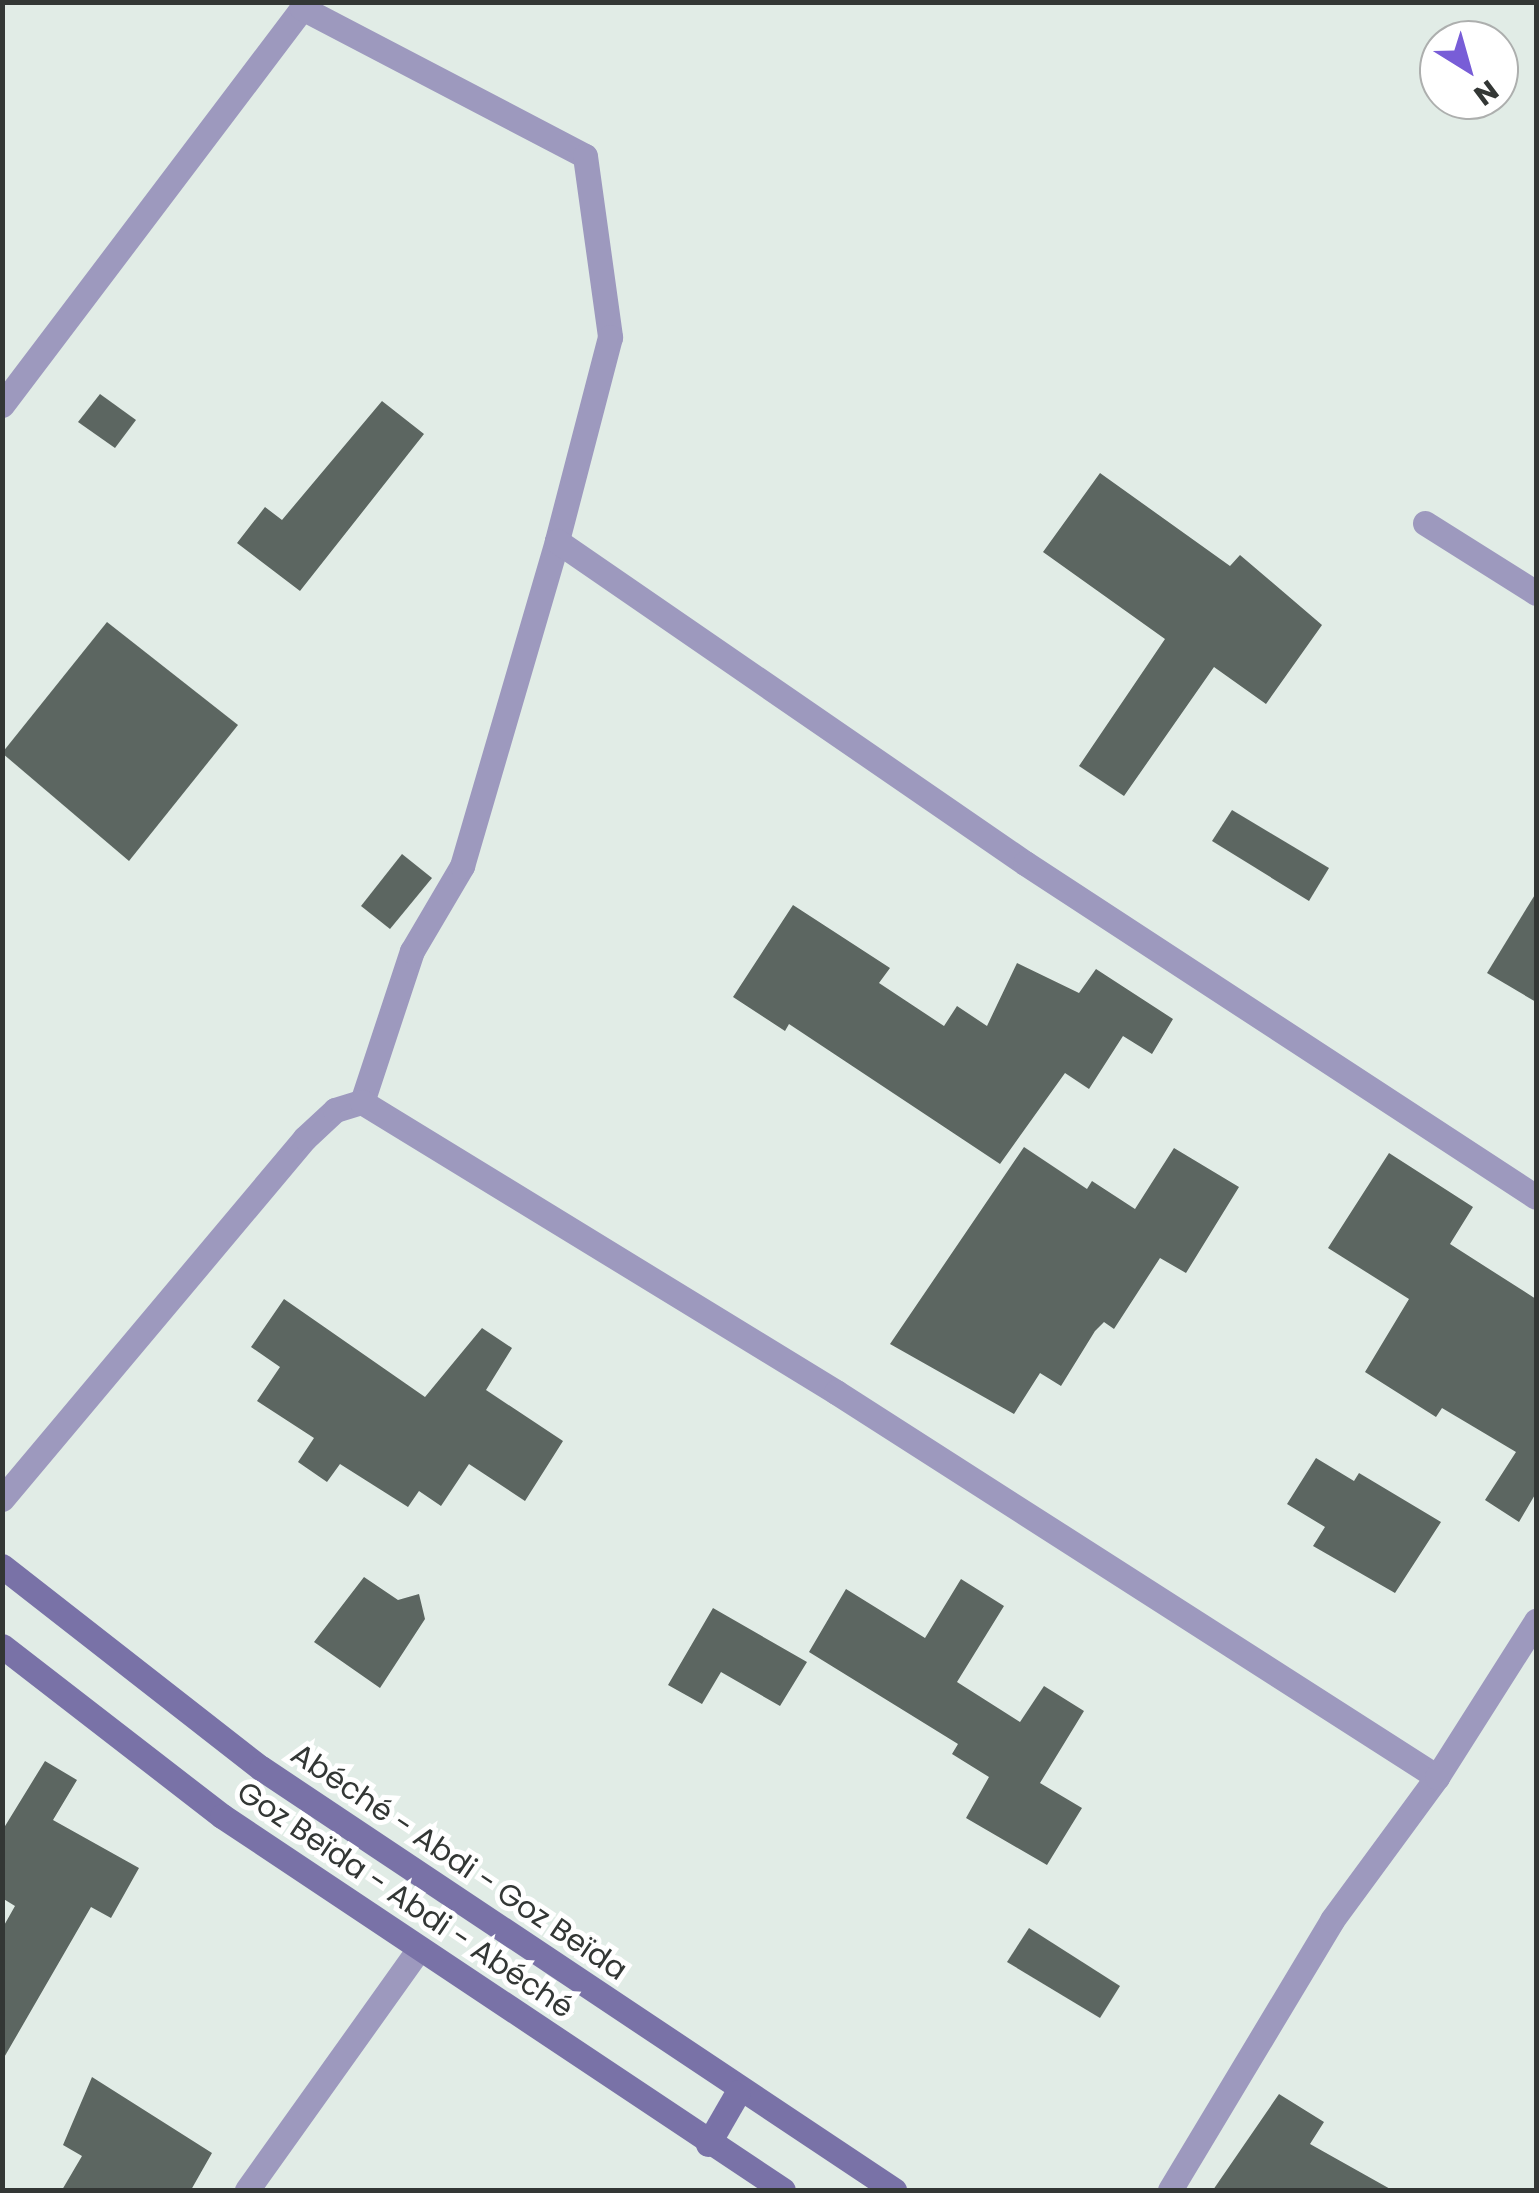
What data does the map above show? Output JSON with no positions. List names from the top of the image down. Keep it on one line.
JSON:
{"streets":{"main road":["Abéché - Abdi - Goz Beïda","Goz Beïda - Abdi - Abéché"]},"north":"bottom right"}
